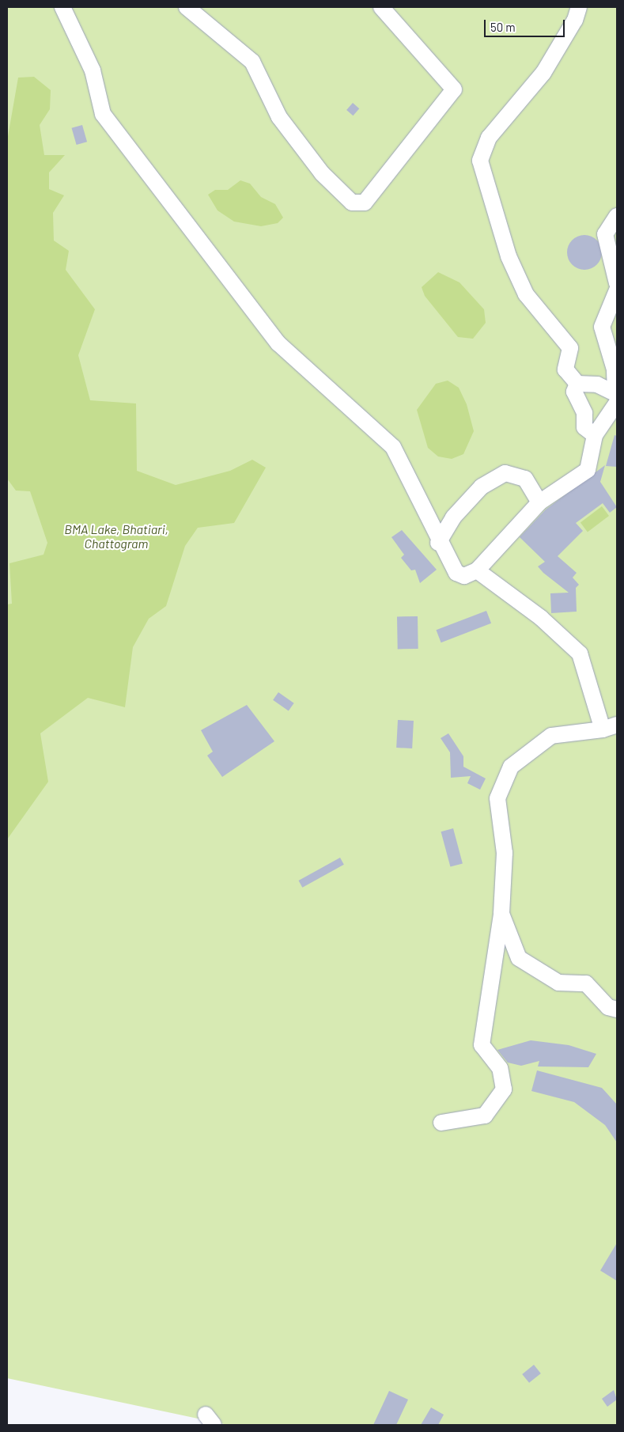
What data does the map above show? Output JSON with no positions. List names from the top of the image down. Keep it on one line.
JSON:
{"water":["BMA Lake, Bhatiari, Chattogram"],"scale_bar":"50 m"}
